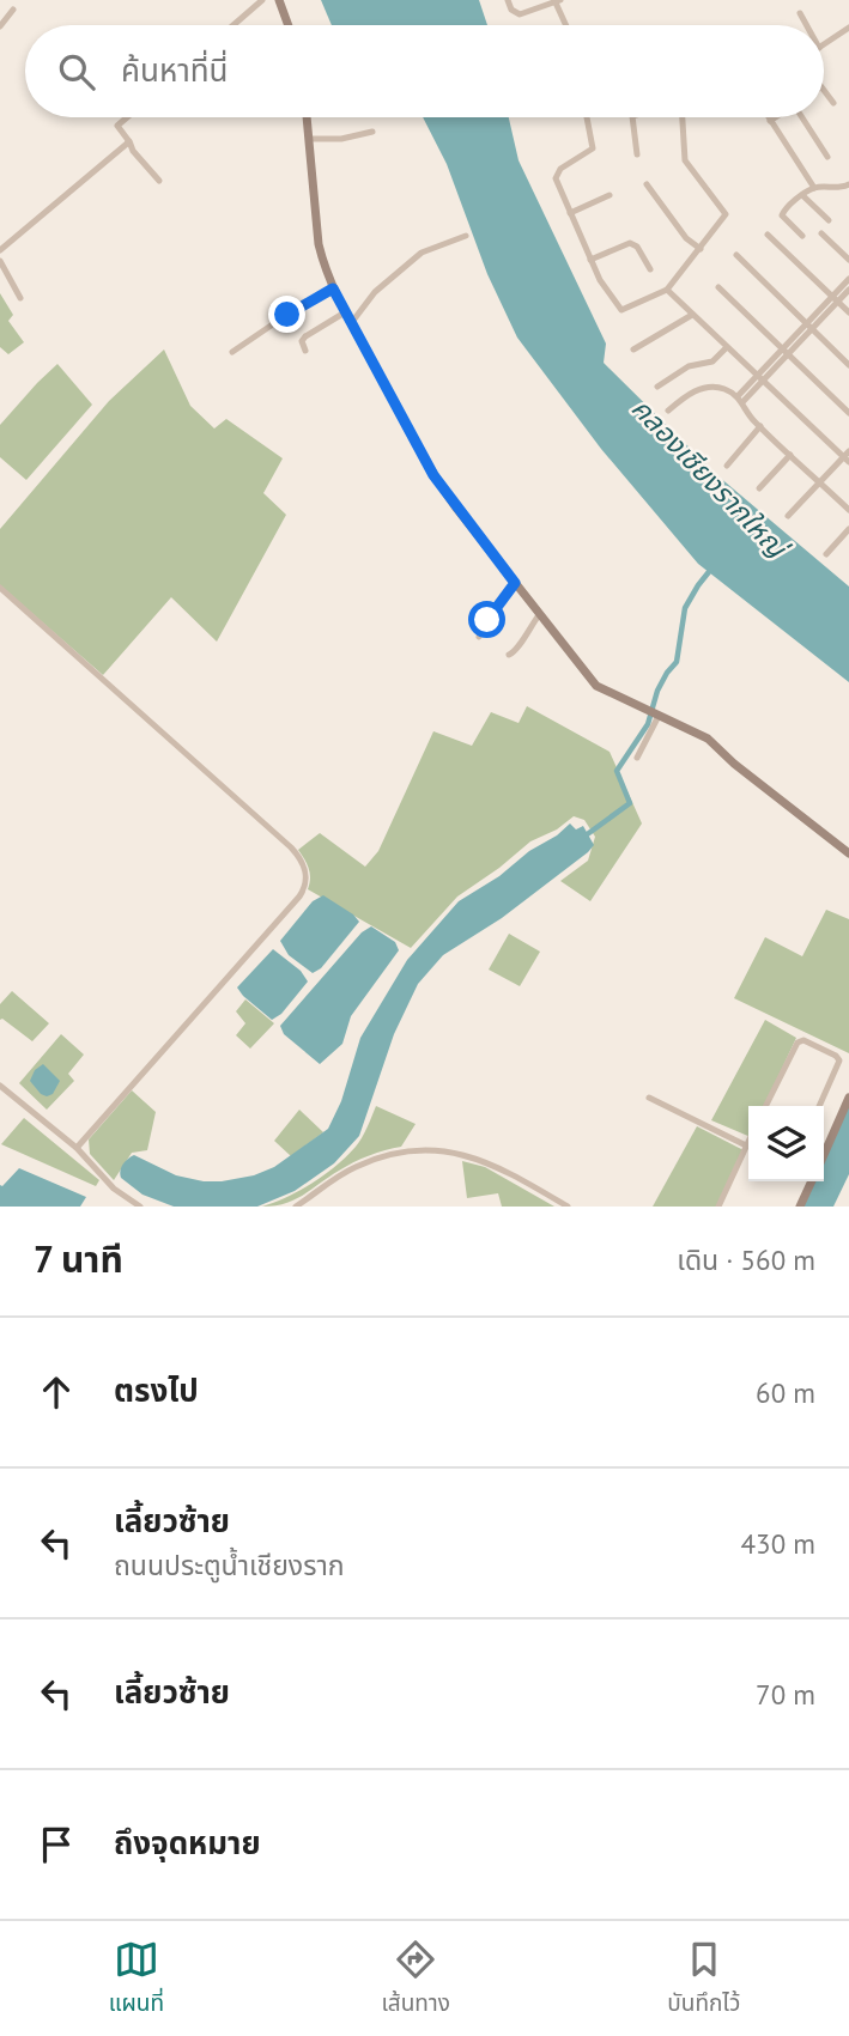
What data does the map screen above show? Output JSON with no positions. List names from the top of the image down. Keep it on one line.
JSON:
{"water":["คลองเชียงรากใหญ่"],"page":{"search":"ค้นหาที่นี่","heading":["7 นาที","เดิน · 560 m"],"list":[["ตรงไป","60 m"],["เลี้ยวซ้าย","ถนนประตูน้ำเชียงราก","430 m"],["เลี้ยวซ้าย","70 m"],"ถึงจุดหมาย"],"nav":["แผนที่","เส้นทาง","บันทึกไว้"]}}
